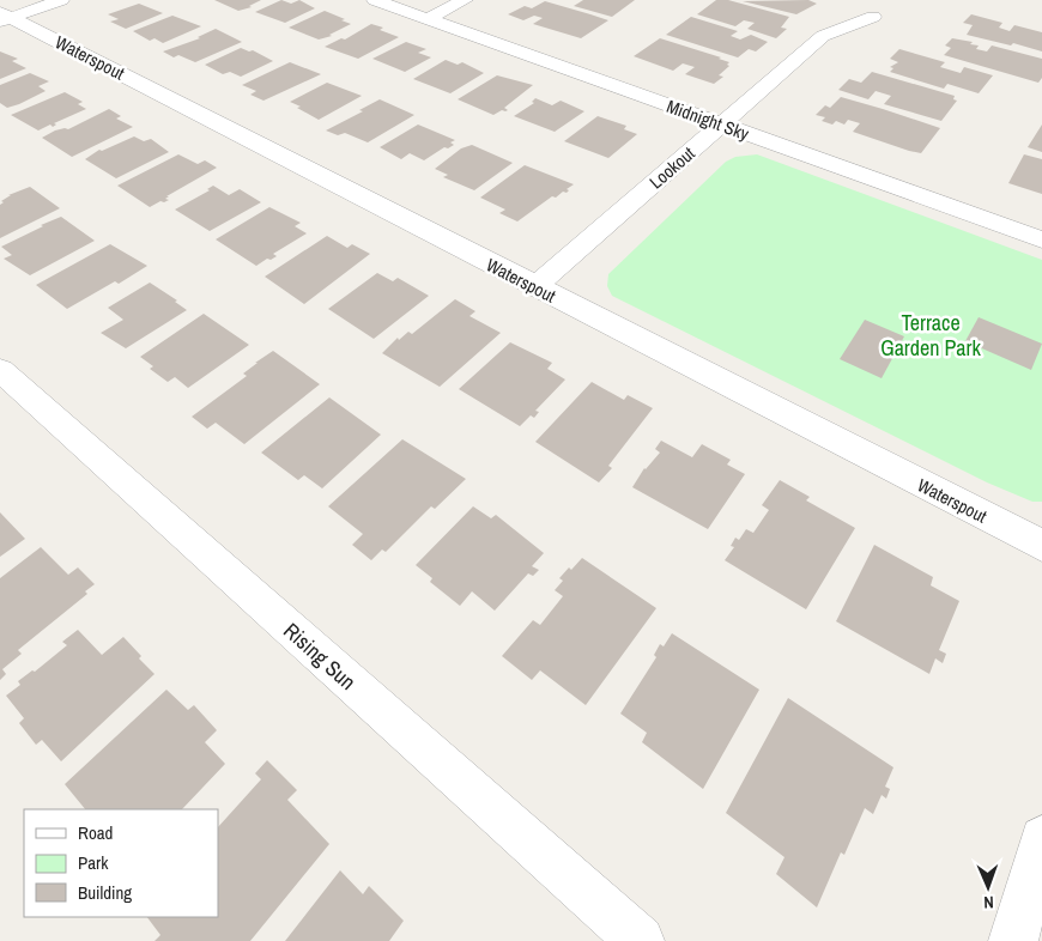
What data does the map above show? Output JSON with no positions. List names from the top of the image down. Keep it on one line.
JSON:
{"streets":{"street":["Waterspout","Midnight Sky","Lookout","Rising Sun"]},"crossings":[["Waterspout","Lookout"],["Midnight Sky","Lookout"]],"parks":["Terrace Garden Park"],"legend":["Road","Park","Building"],"north":"bottom"}
